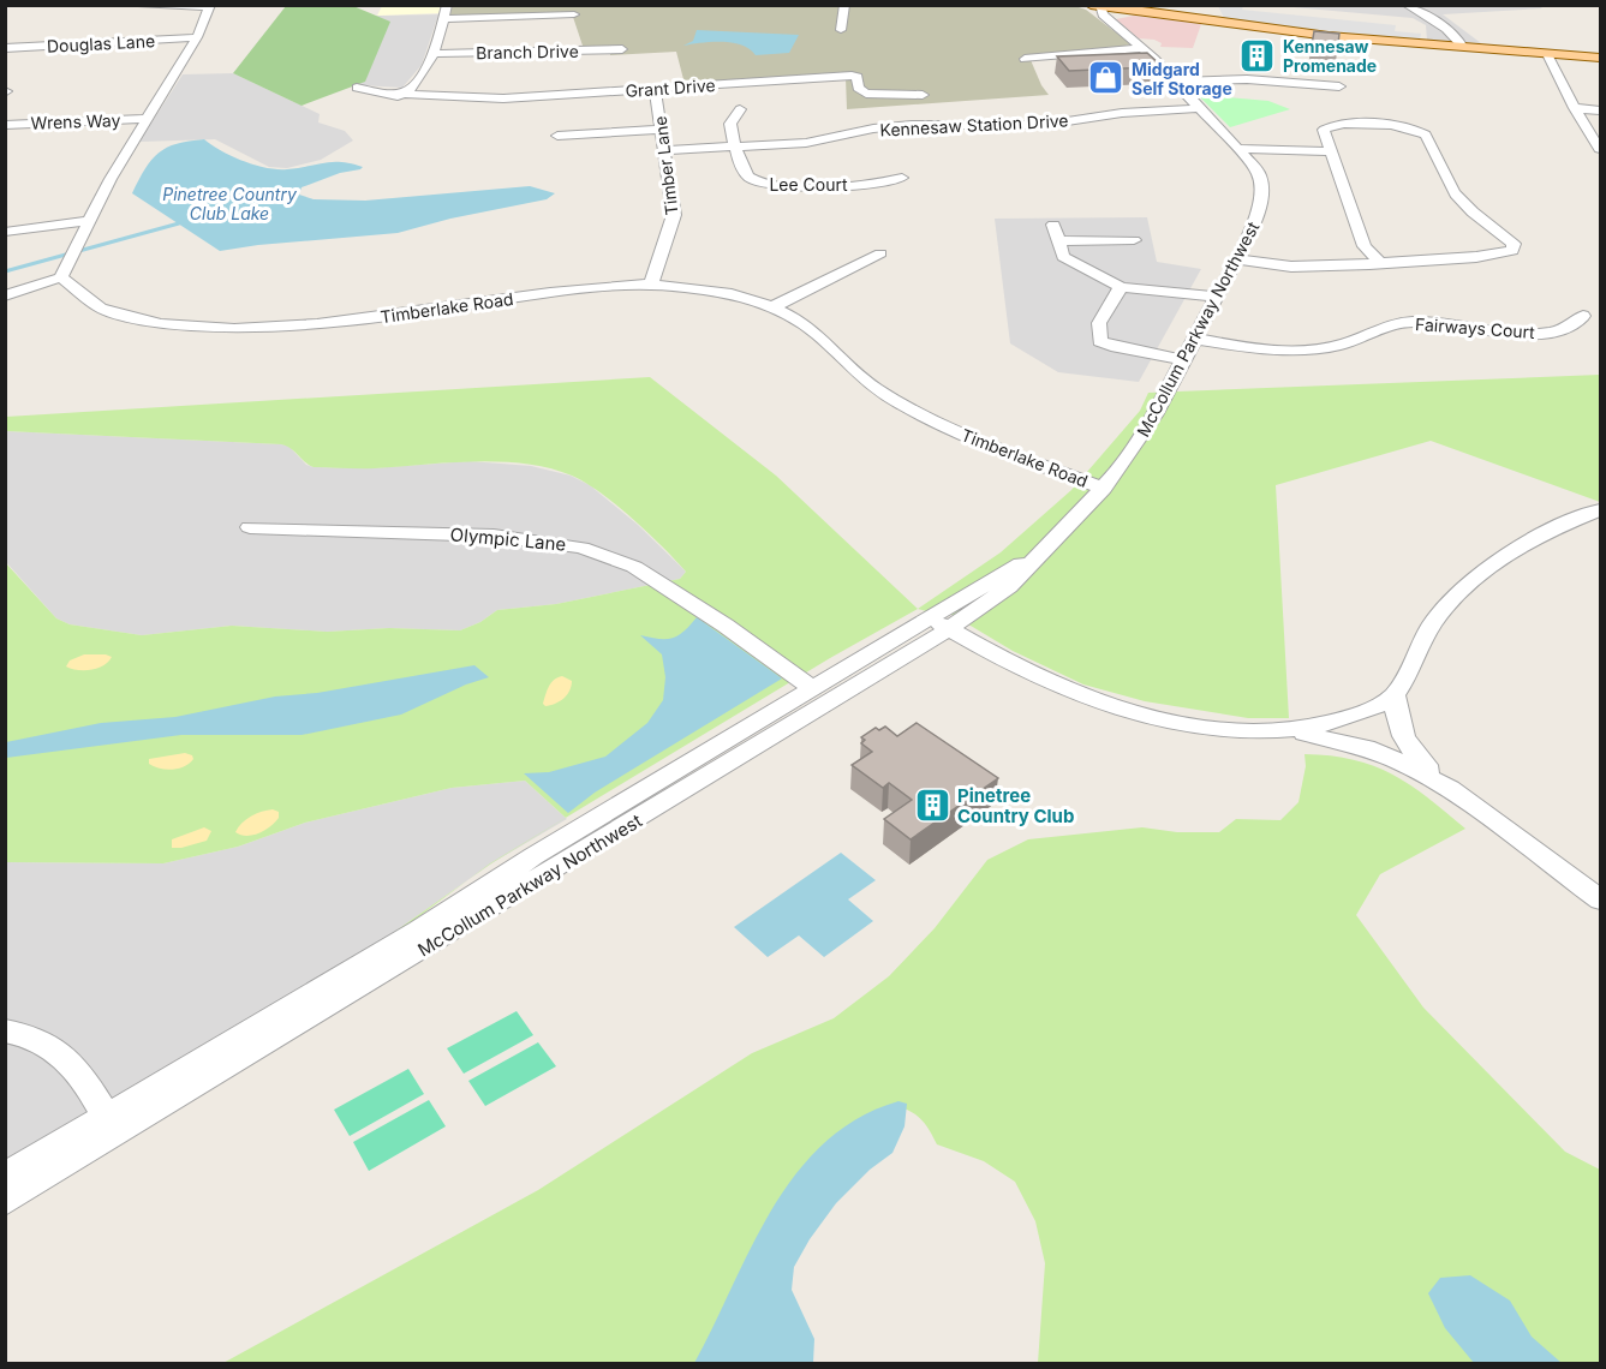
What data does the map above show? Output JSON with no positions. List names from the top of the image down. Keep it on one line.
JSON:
{"streets":{"street":["Douglas Lane","Branch Drive","Grant Drive","Wrens Way","Kennesaw Station Drive","Timber Lane","Lee Court","Timberlake Road","Fairways Court","McCollum Parkway Northwest","Olympic Lane"]},"crossings":[["Grant Drive","Timber Lane"],["Kennesaw Station Drive","Timber Lane"],["Kennesaw Station Drive","Lee Court"],["Kennesaw Station Drive","McCollum Parkway Northwest"],["Timber Lane","Timberlake Road"],["Timberlake Road","McCollum Parkway Northwest"],["Fairways Court","McCollum Parkway Northwest"],["McCollum Parkway Northwest","Olympic Lane"]],"water":["Pinetree Country Club Lake"],"places":{"building":["Kennesaw Promenade","Pinetree Country Club"],"shop":["Midgard Self Storage"]}}
